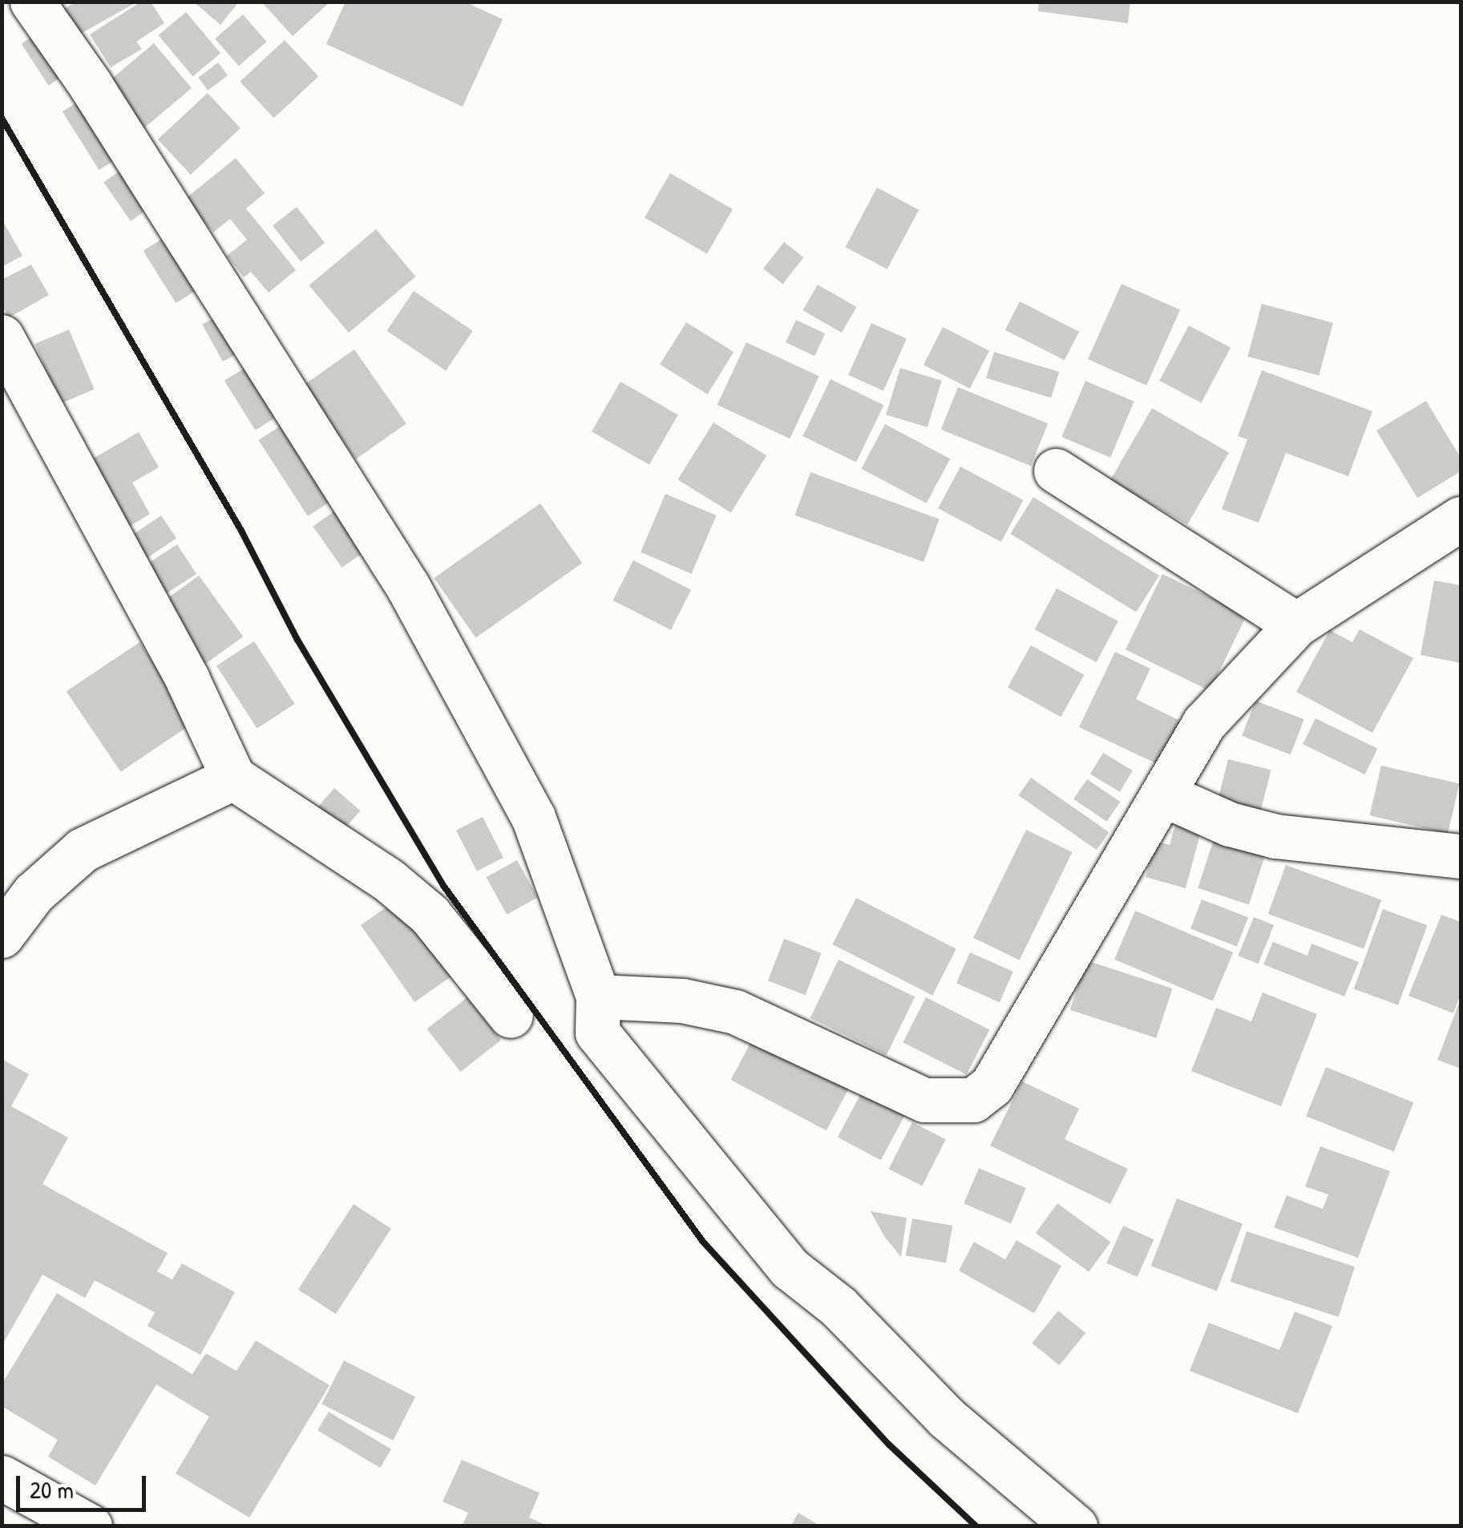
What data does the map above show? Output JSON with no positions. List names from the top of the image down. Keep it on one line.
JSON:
{"scale_bar":"20 m"}
